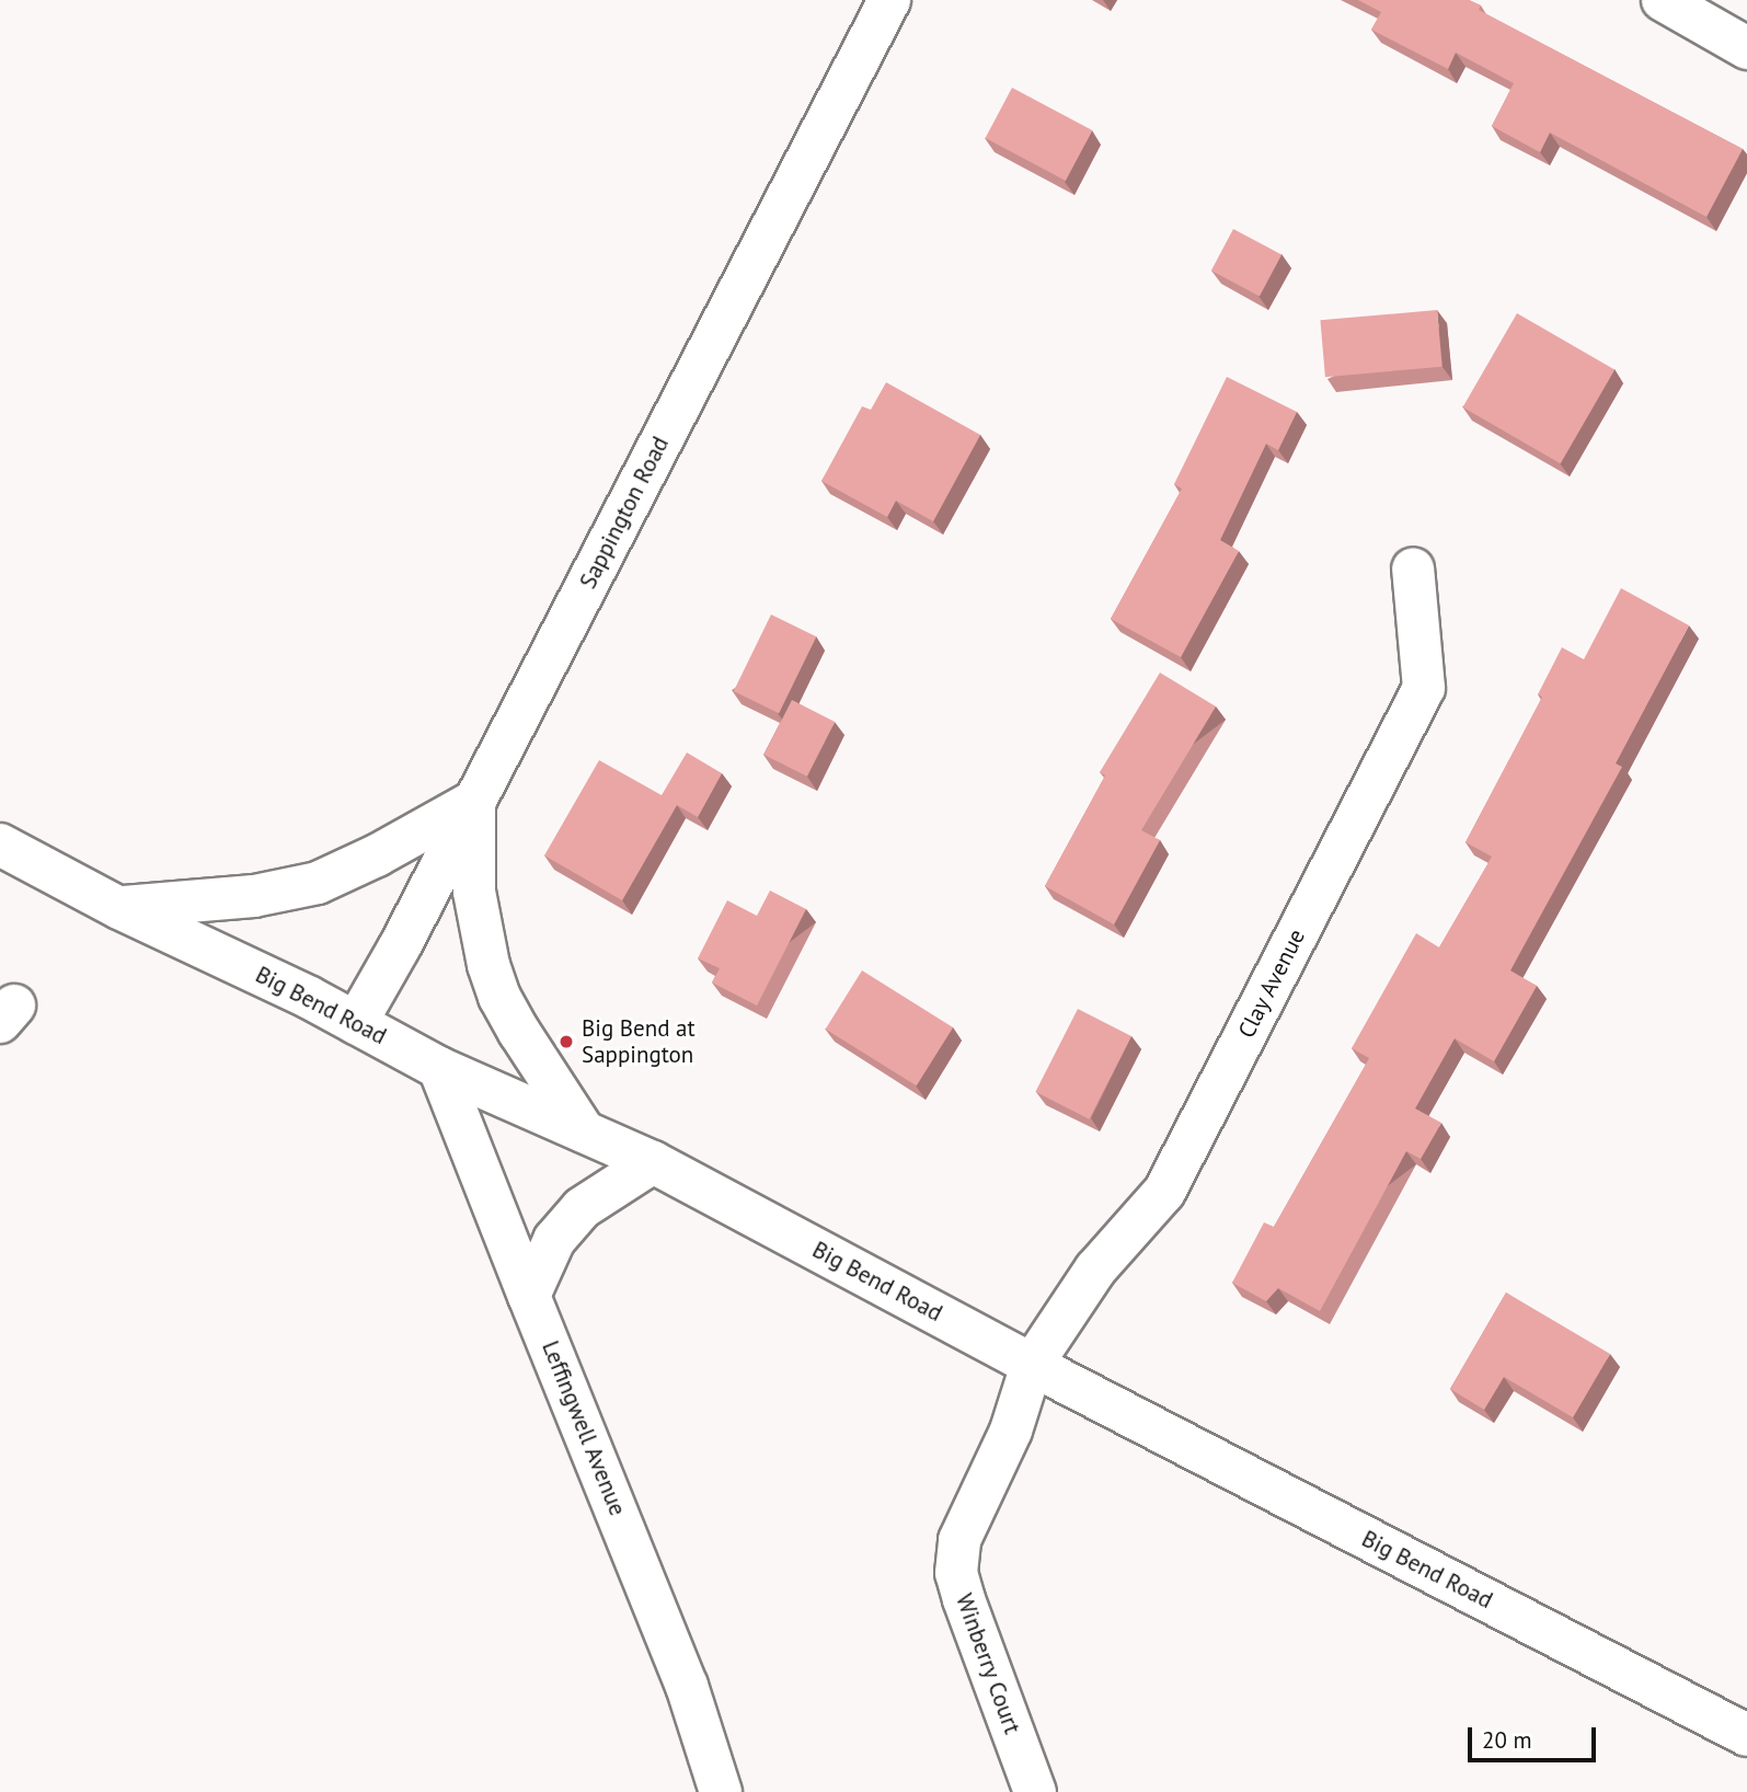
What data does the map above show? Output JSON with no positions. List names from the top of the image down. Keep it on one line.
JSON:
{"streets":{"main road":["Sappington Road","Clay Avenue","Big Bend Road","Leffingwell Avenue","Winberry Court"]},"crossings":[["Sappington Road","Big Bend Road"],["Clay Avenue","Big Bend Road"],["Clay Avenue","Winberry Court"],["Big Bend Road","Leffingwell Avenue"],["Big Bend Road","Winberry Court"]],"places":["Big Bend at Sappington"],"scale_bar":"20 m"}
